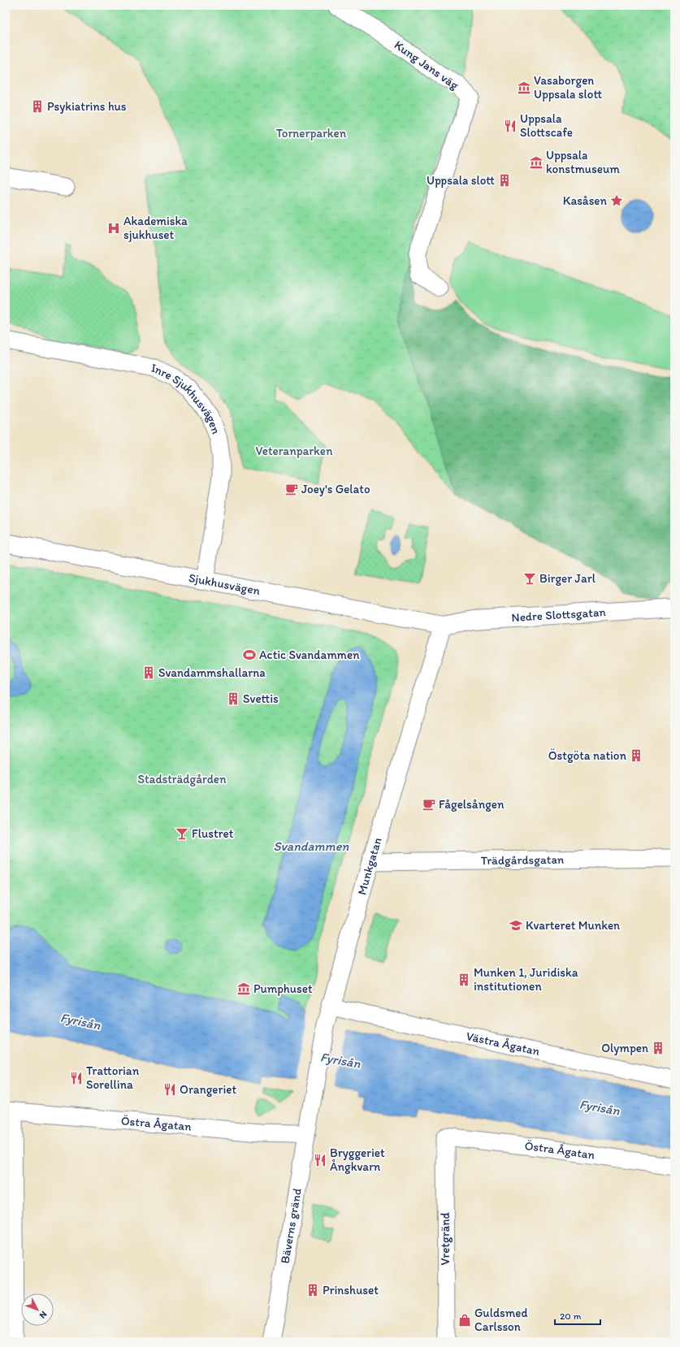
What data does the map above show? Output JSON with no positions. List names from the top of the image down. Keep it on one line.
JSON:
{"streets":{"street":["Kung Jans väg","Inre Sjukhusvägen","Sjukhusvägen","Nedre Slottsgatan","Trädgårdsgatan","Munkgatan","Västra Ågatan","Östra Ågatan","Bäverns gränd","Vretgränd"]},"crossings":[["Inre Sjukhusvägen","Sjukhusvägen"],["Sjukhusvägen","Nedre Slottsgatan"],["Sjukhusvägen","Munkgatan"],["Nedre Slottsgatan","Munkgatan"],["Trädgårdsgatan","Munkgatan"],["Munkgatan","Västra Ågatan"],["Munkgatan","Bäverns gränd"],["Östra Ågatan","Bäverns gränd"],["Östra Ågatan","Vretgränd"]],"water":["Svandammen","Fyrisån"],"parks":["Tornerparken","Veteranparken","Stadsträdgården"],"places":{"museum":["Vasaborgen Uppsala slott","Uppsala konstmuseum","Pumphuset"],"building":["Psykiatrins hus","Uppsala slott","Svandammshallarna","Svettis","Östgöta nation","Munken 1, Juridiska institutionen","Olympen","Prinshuset"],"restaurant":["Uppsala Slottscafe","Trattorian Sorellina","Orangeriet","Bryggeriet Ångkvarn"],"place":["Kasåsen"],"hospital":["Akademiska sjukhuset"],"cafe":["Joey's Gelato","Fågelsången"],"bar":["Birger Jarl","Flustret"],"sports":["Actic Svandammen"],"school or university":["Kvarteret Munken"],"shop":["Guldsmed Carlsson"]},"scale_bar":"20 m","north":"bottom right"}
